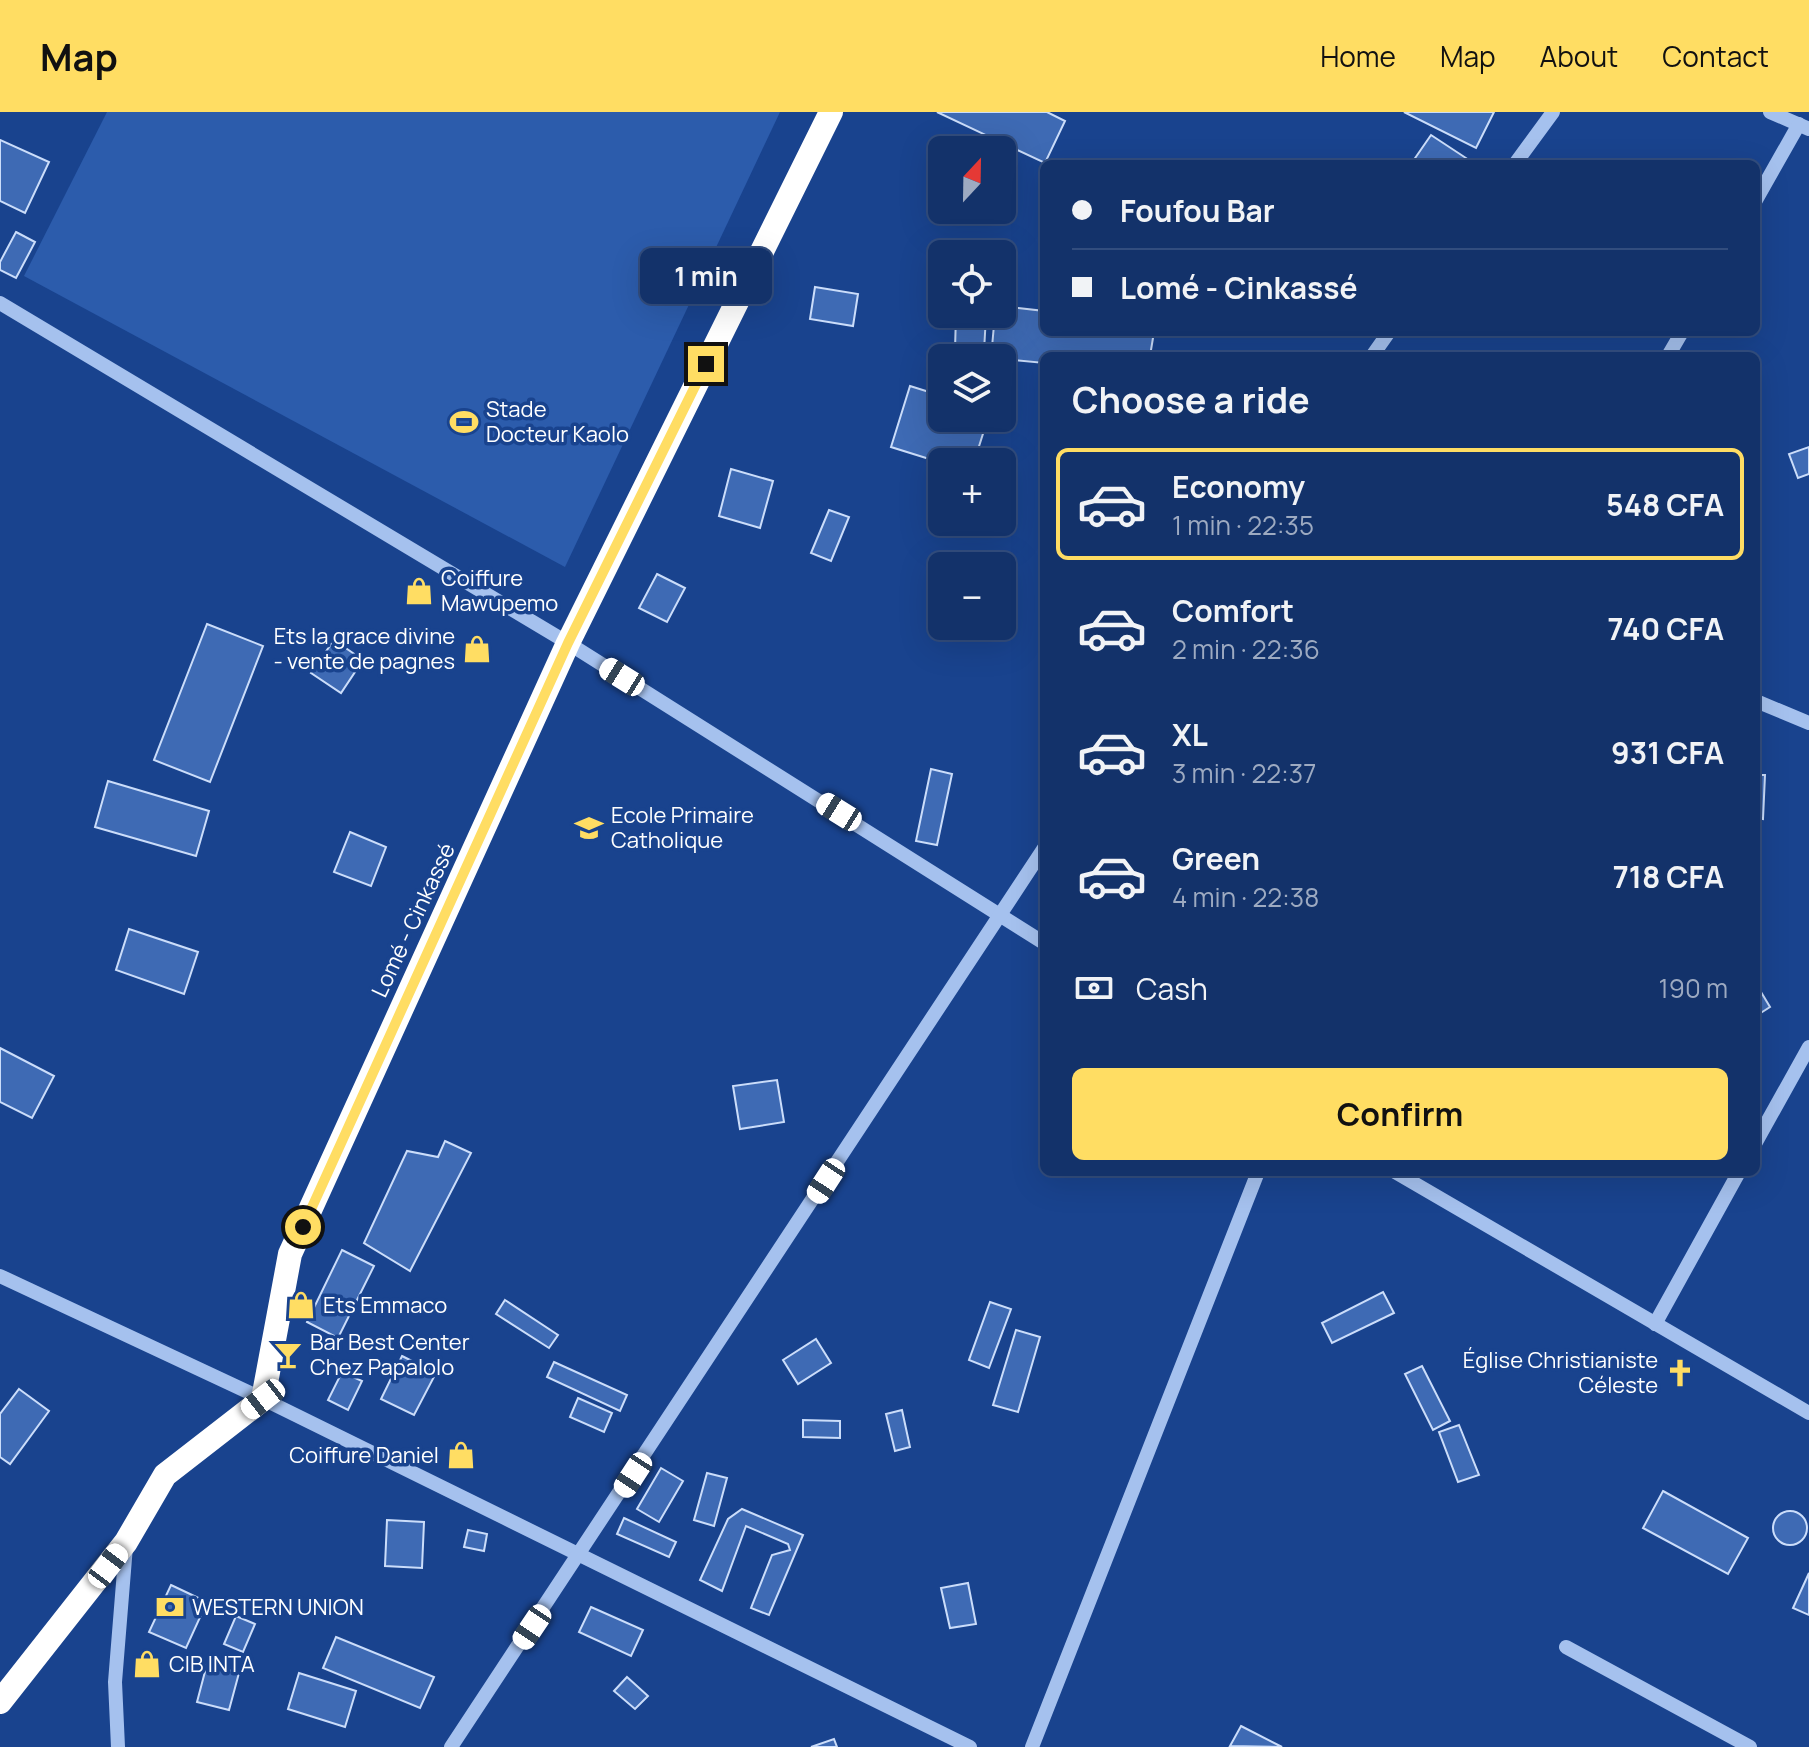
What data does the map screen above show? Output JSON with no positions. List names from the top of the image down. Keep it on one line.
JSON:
{"streets":{"highway":["Lomé - Cinkassé"]},"places":{"sports":["Stade Docteur Kaolo"],"shop":["Coiffure Mawupemo","Ets la grace divine - vente de pagnes","Ets Emmaco","Coiffure Daniel","CIB INTA"],"school or university":["Ecole Primaire Catholique"],"bar":["Bar Best Center Chez Papalolo"],"church":["Église Christianiste Céleste"],"bank":["WESTERN UNION"]},"north":"top","page":{"header":"Map","nav":["Home","Map","About","Contact"],"map_buttons":["+","−"],"banner":["Foufou Bar","Lomé - Cinkassé"],"bubble":"1 min","heading":"Choose a ride","list":[{"name":"Economy","note":"1 min · 22:35","value":"548 CFA"},{"name":"Comfort","note":"2 min · 22:36","value":"740 CFA"},{"name":"XL","note":"3 min · 22:37","value":"931 CFA"},{"name":"Green","note":"4 min · 22:38","value":"718 CFA"}],"pay":["Cash","190 m"],"buttons":"Confirm"}}
